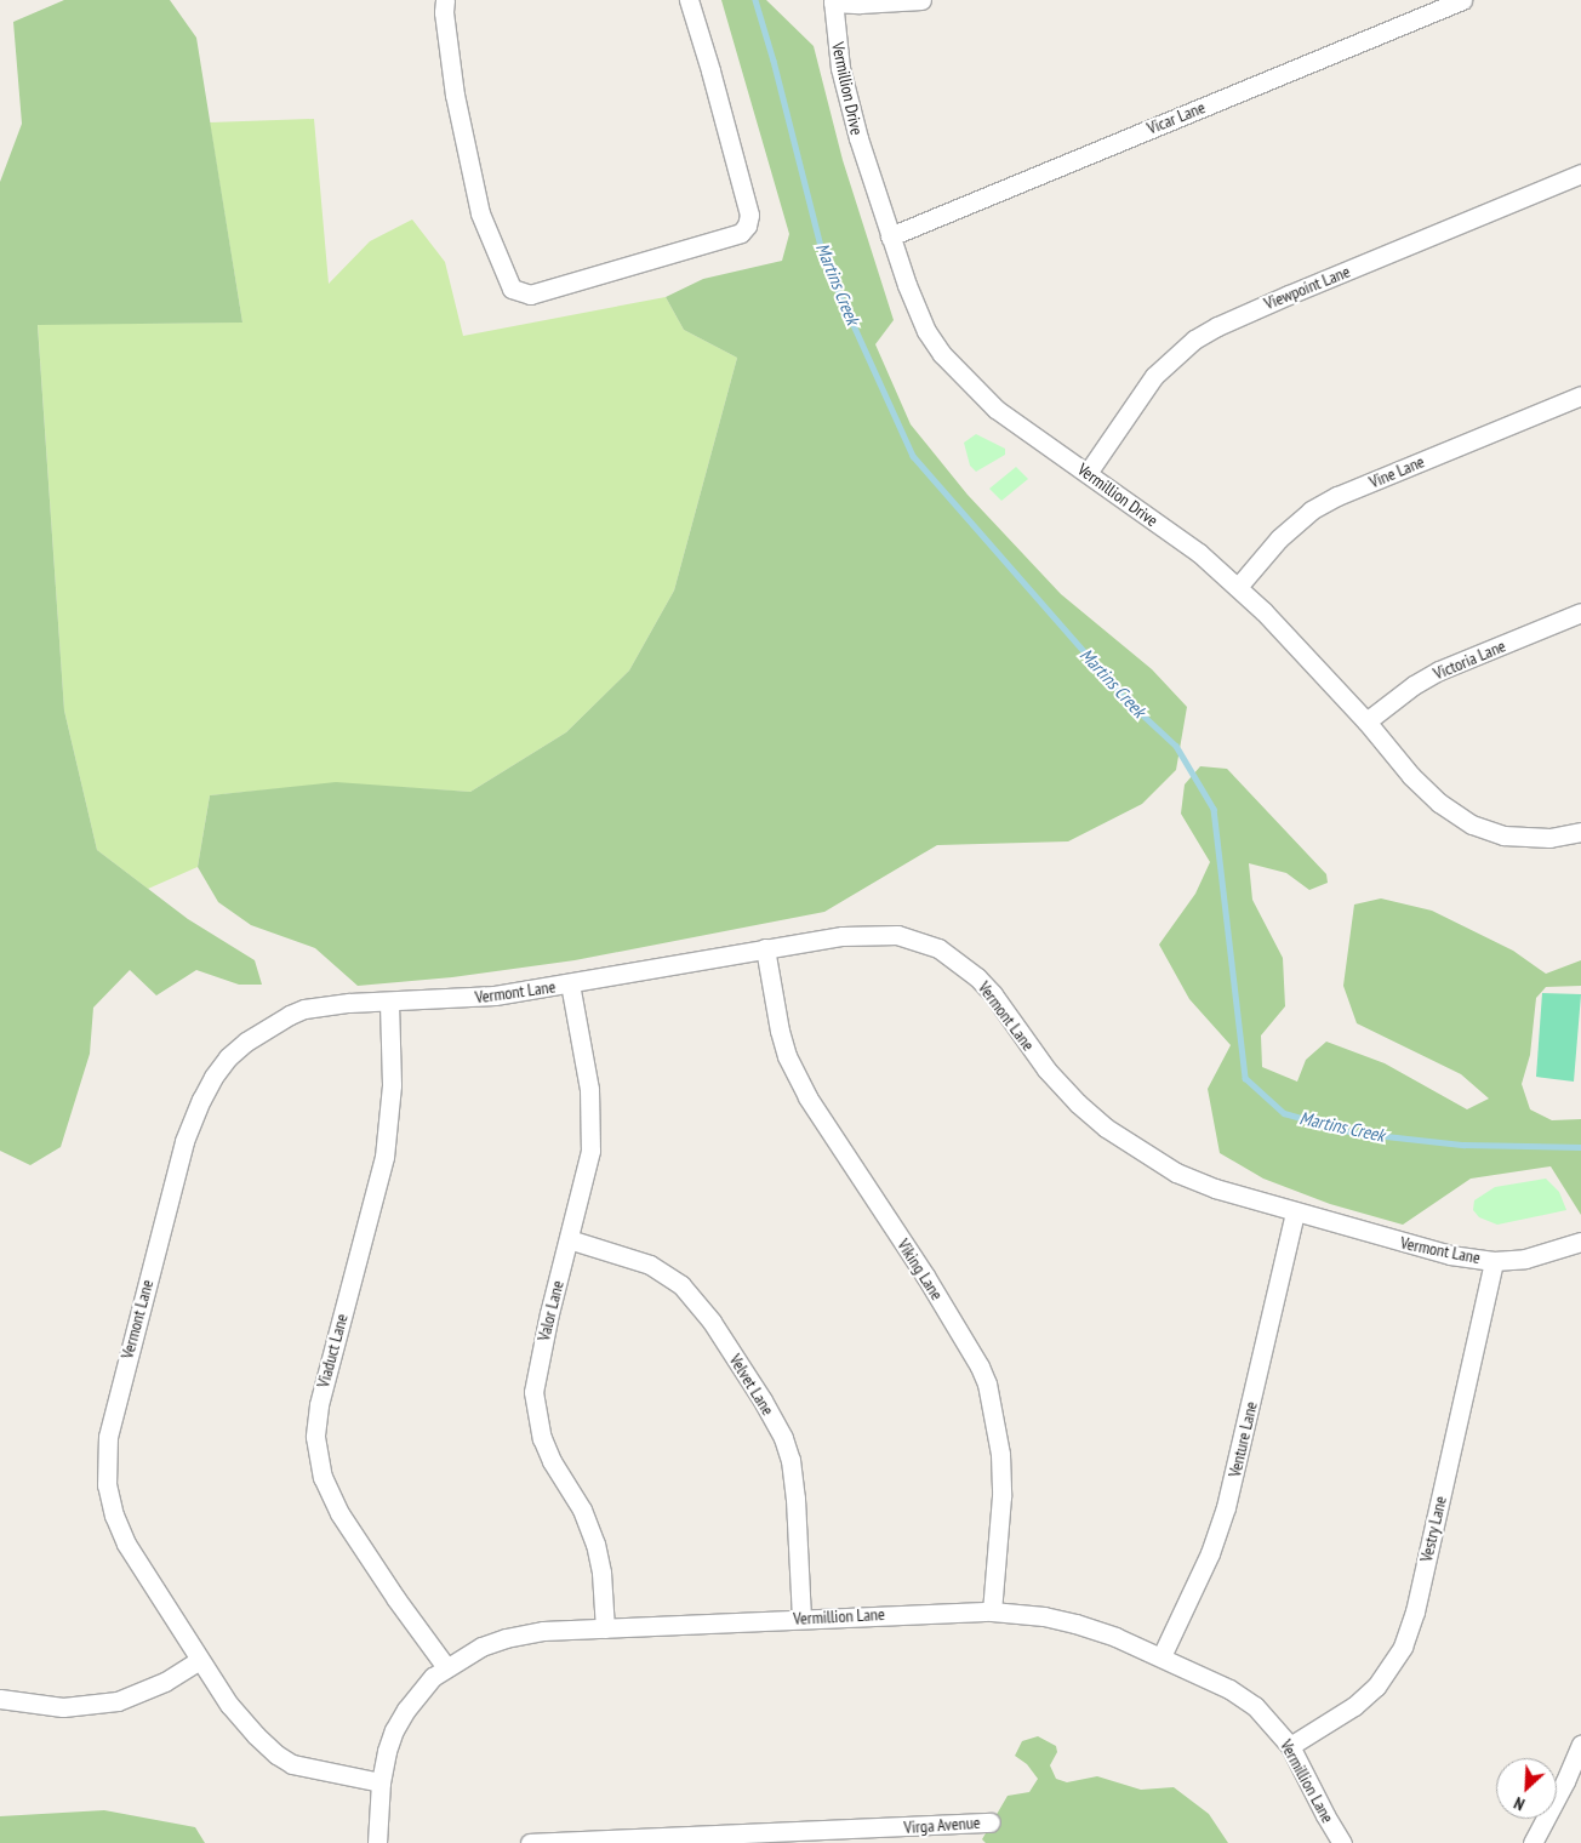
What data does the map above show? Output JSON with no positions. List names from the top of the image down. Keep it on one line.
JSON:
{"streets":{"street":["Vermillion Drive","Vicar Lane","Viewpoint Lane","Vine Lane","Victoria Lane","Vermont Lane","Viking Lane","Valor Lane","Viaduct Lane","Velvet Lane","Venture Lane","Vestry Lane","Vermillion Lane","Virga Avenue"]},"crossings":[["Vermillion Drive","Vicar Lane"],["Vermillion Drive","Viewpoint Lane"],["Vermillion Drive","Vine Lane"],["Vermillion Drive","Victoria Lane"],["Vermont Lane","Viking Lane"],["Vermont Lane","Valor Lane"],["Vermont Lane","Viaduct Lane"],["Vermont Lane","Venture Lane"],["Vermont Lane","Vestry Lane"],["Vermont Lane","Vermillion Lane"],["Viking Lane","Vermillion Lane"],["Valor Lane","Velvet Lane"],["Valor Lane","Vermillion Lane"],["Viaduct Lane","Vermillion Lane"],["Velvet Lane","Vermillion Lane"],["Venture Lane","Vermillion Lane"],["Vestry Lane","Vermillion Lane"]],"water":["Martins Creek"],"north":"bottom left"}
